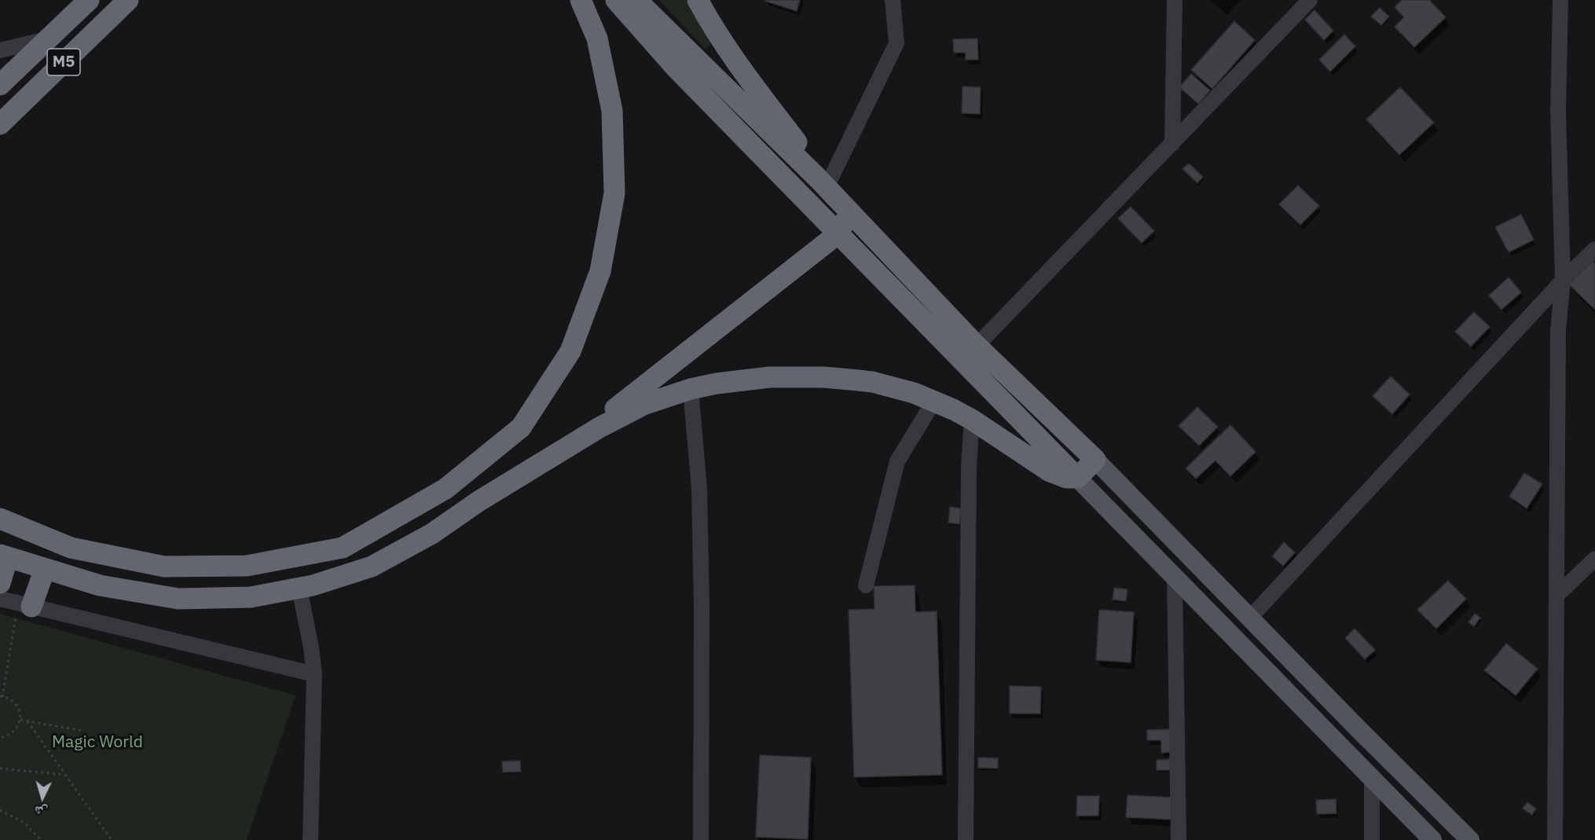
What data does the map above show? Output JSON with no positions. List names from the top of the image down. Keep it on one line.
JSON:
{"streets":{"highway":["M5"]},"parks":["Magic World"],"north":"bottom"}
